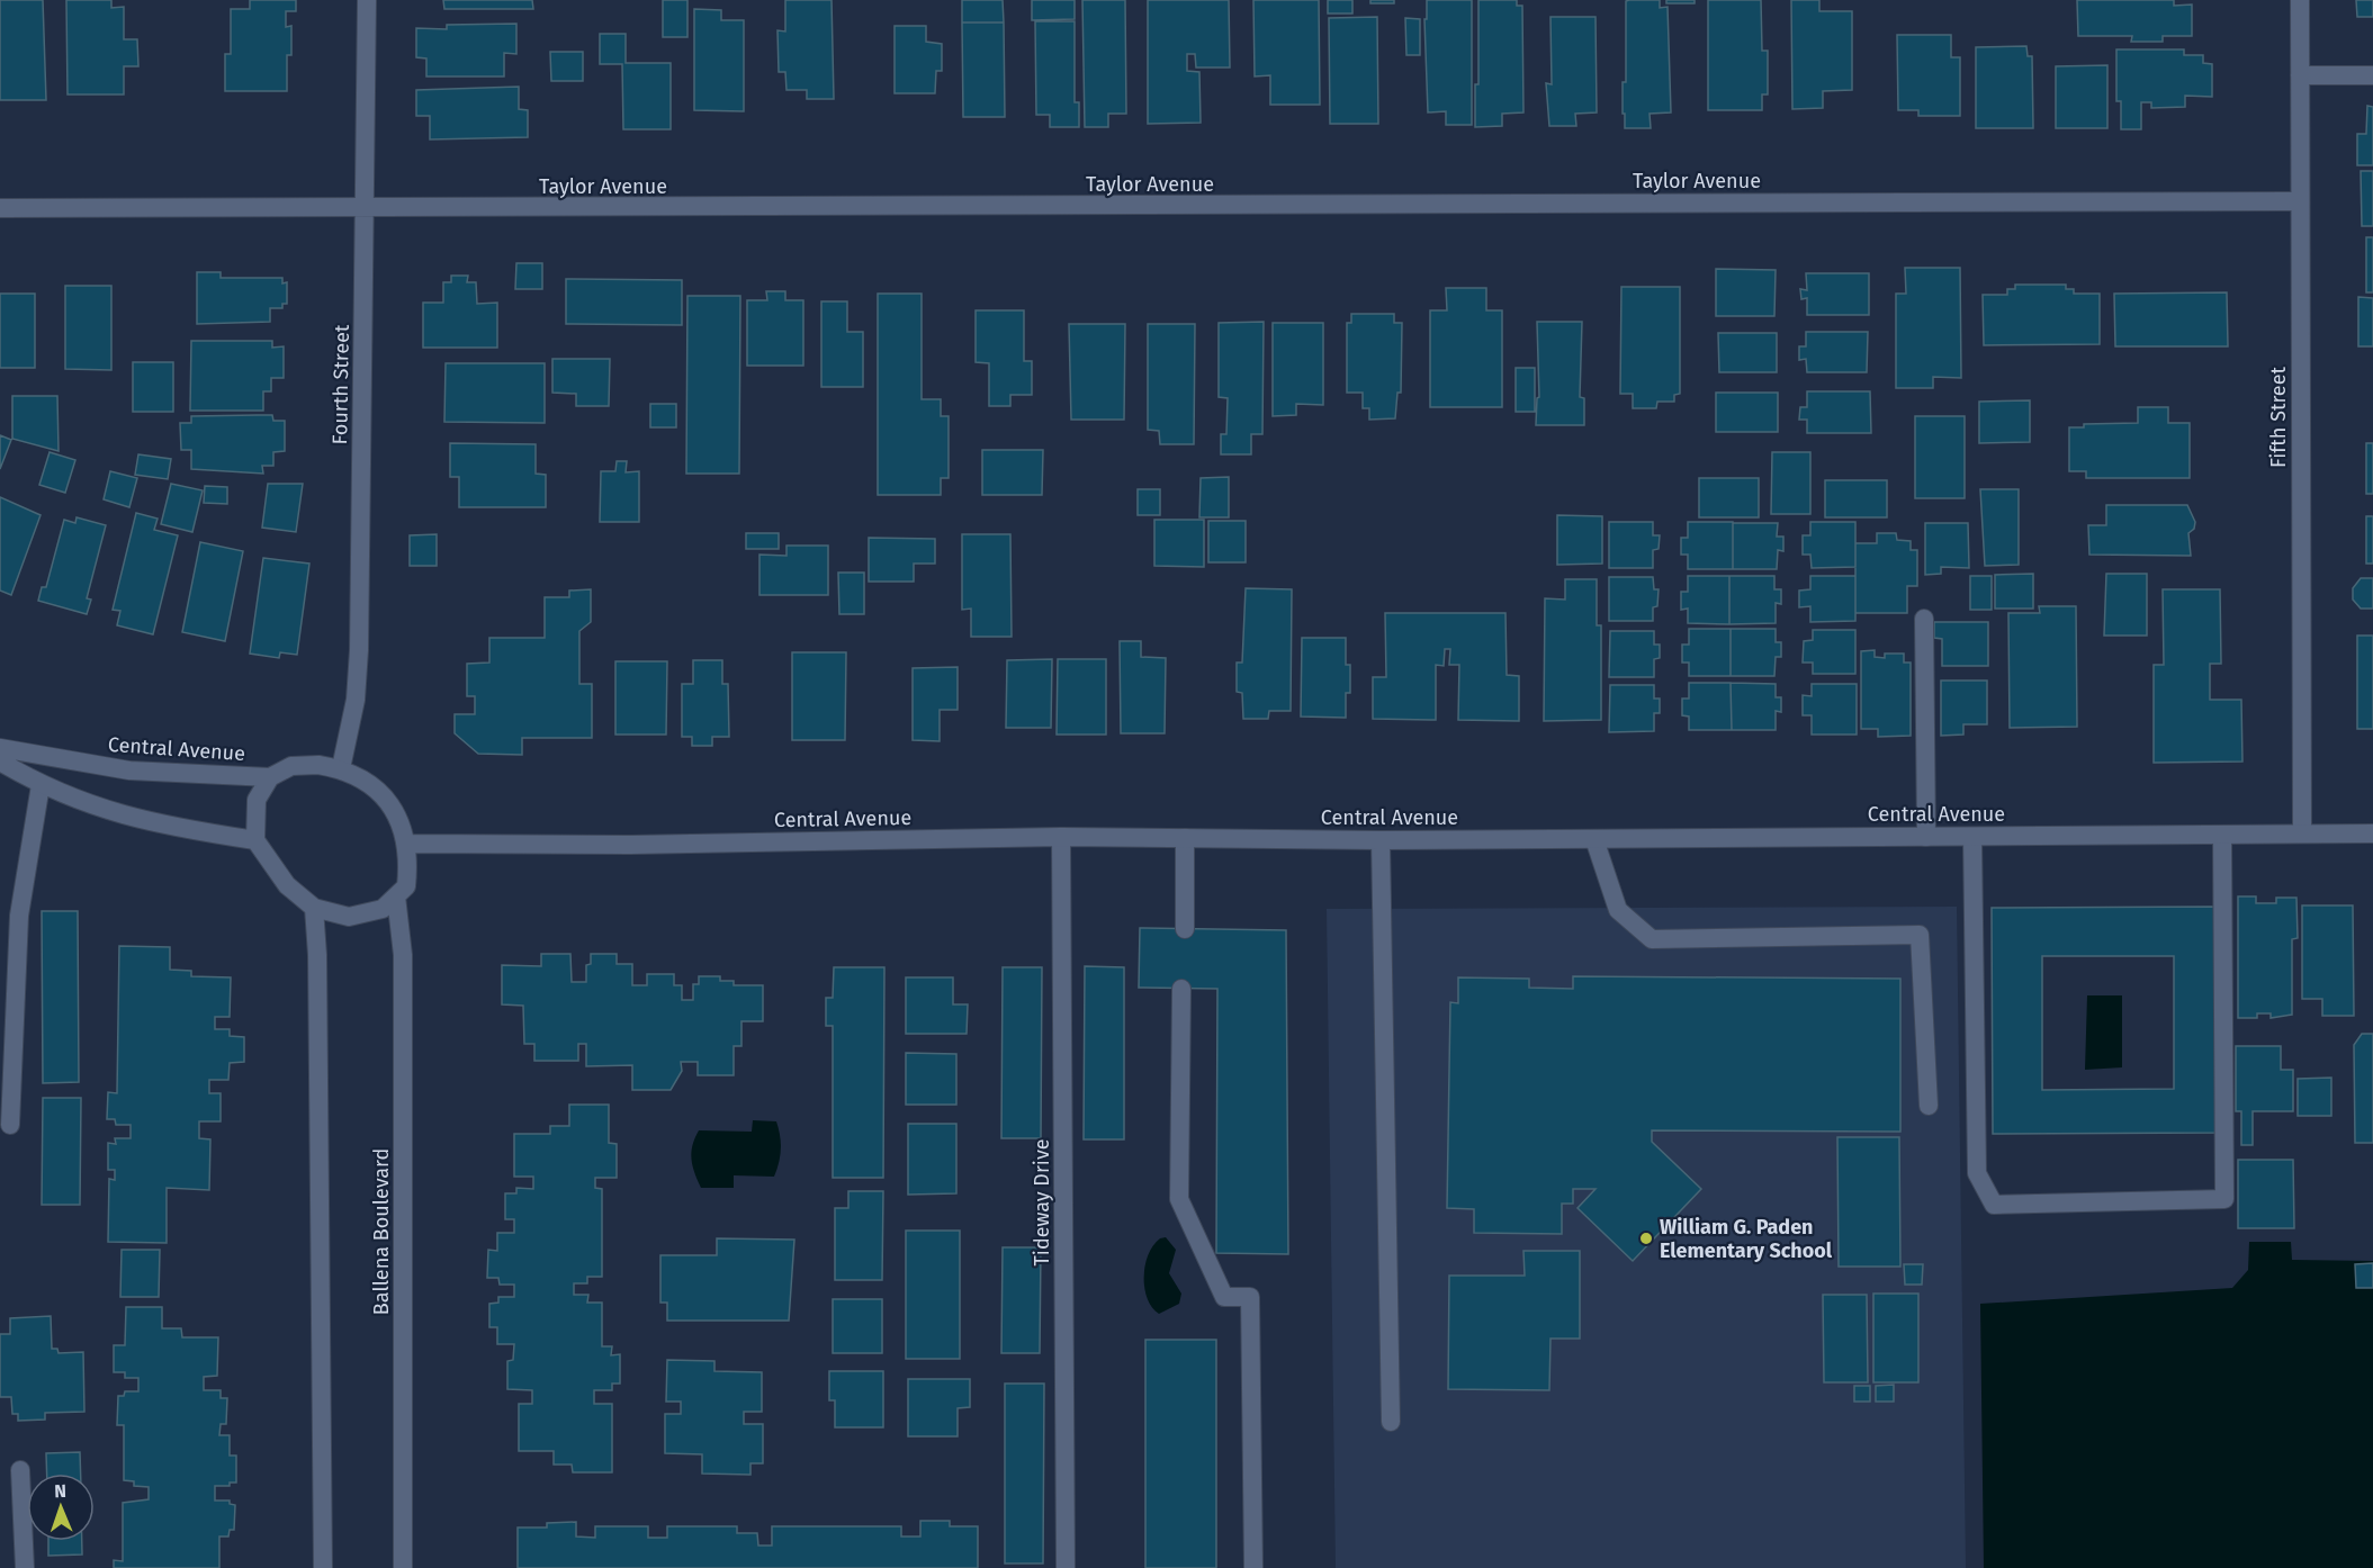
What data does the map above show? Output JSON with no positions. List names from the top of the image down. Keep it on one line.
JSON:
{"streets":{"street":["Taylor Avenue","Fourth Street","Fifth Street","Central Avenue","Tideway Drive","Ballena Boulevard"]},"crossings":[["Taylor Avenue","Fourth Street"],["Taylor Avenue","Fifth Street"],["Fourth Street","Central Avenue"],["Fourth Street","Ballena Boulevard"],["Fifth Street","Central Avenue"],["Central Avenue","Tideway Drive"],["Central Avenue","Ballena Boulevard"]],"places":["William G. Paden Elementary School"],"north":"top"}
